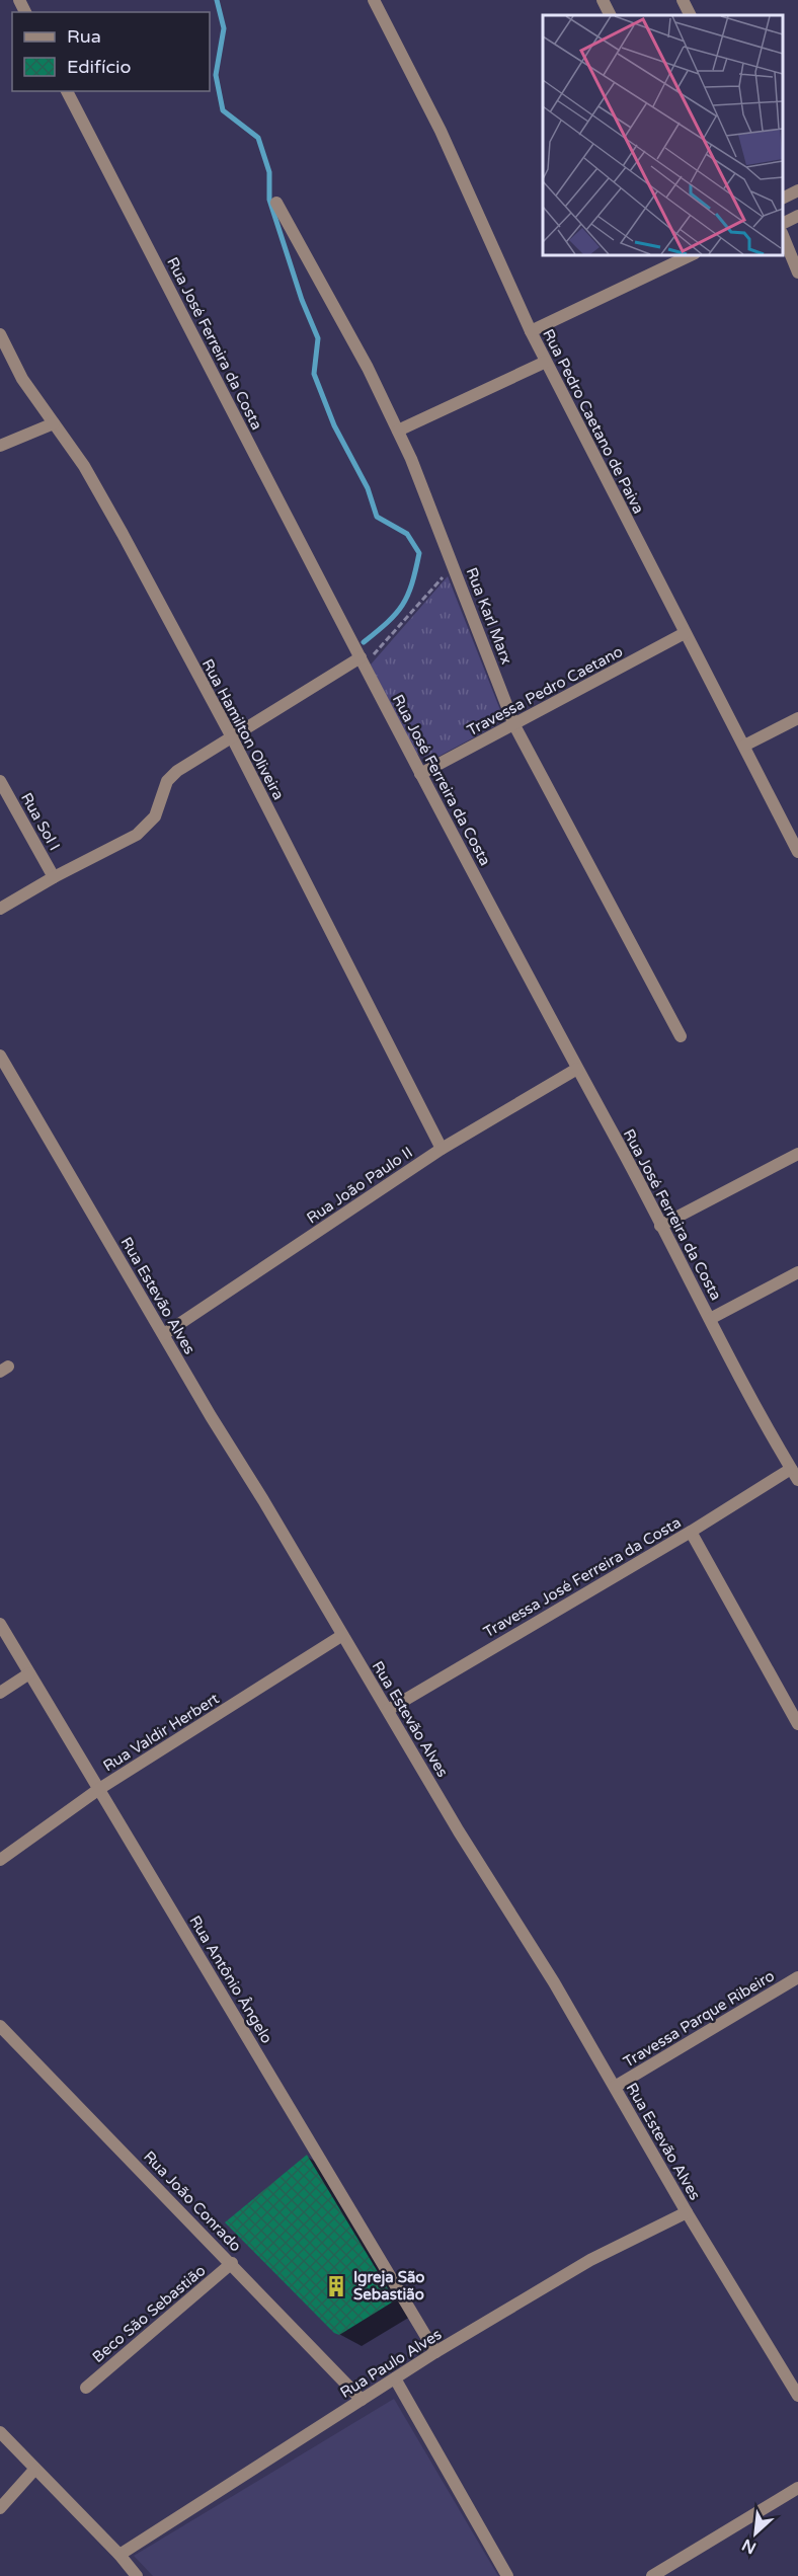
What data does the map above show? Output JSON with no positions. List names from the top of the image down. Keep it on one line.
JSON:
{"streets":{"street":["Rua José Ferreira da Costa","Rua Pedro Caetano de Paiva","Rua Karl Marx","Travessa Pedro Caetano","Rua Hamilton Oliveira","Rua Sol I","Rua João Paulo II","Rua Estevão Alves","Travessa José Ferreira da Costa","Rua Valdir Herbert","Rua Antônio Ângelo","Travessa Parque Ribeiro","Rua João Conrado","Beco São Sebastião","Rua Paulo Alves"]},"crossings":[["Rua José Ferreira da Costa","Travessa Pedro Caetano"],["Rua José Ferreira da Costa","Rua João Paulo II"],["Rua José Ferreira da Costa","Travessa José Ferreira da Costa"],["Rua Pedro Caetano de Paiva","Travessa Pedro Caetano"],["Rua Karl Marx","Travessa Pedro Caetano"],["Rua Hamilton Oliveira","Rua João Paulo II"],["Rua João Paulo II","Rua Estevão Alves"],["Rua Estevão Alves","Travessa José Ferreira da Costa"],["Rua Estevão Alves","Rua Valdir Herbert"],["Rua Estevão Alves","Travessa Parque Ribeiro"],["Rua Estevão Alves","Rua Paulo Alves"],["Rua Valdir Herbert","Rua Antônio Ângelo"],["Rua Antônio Ângelo","Rua Paulo Alves"],["Rua João Conrado","Beco São Sebastião"],["Rua João Conrado","Rua Paulo Alves"]],"places":{"building":["Igreja São Sebastião"]},"legend":["Rua","Edifício"],"north":"bottom left"}
